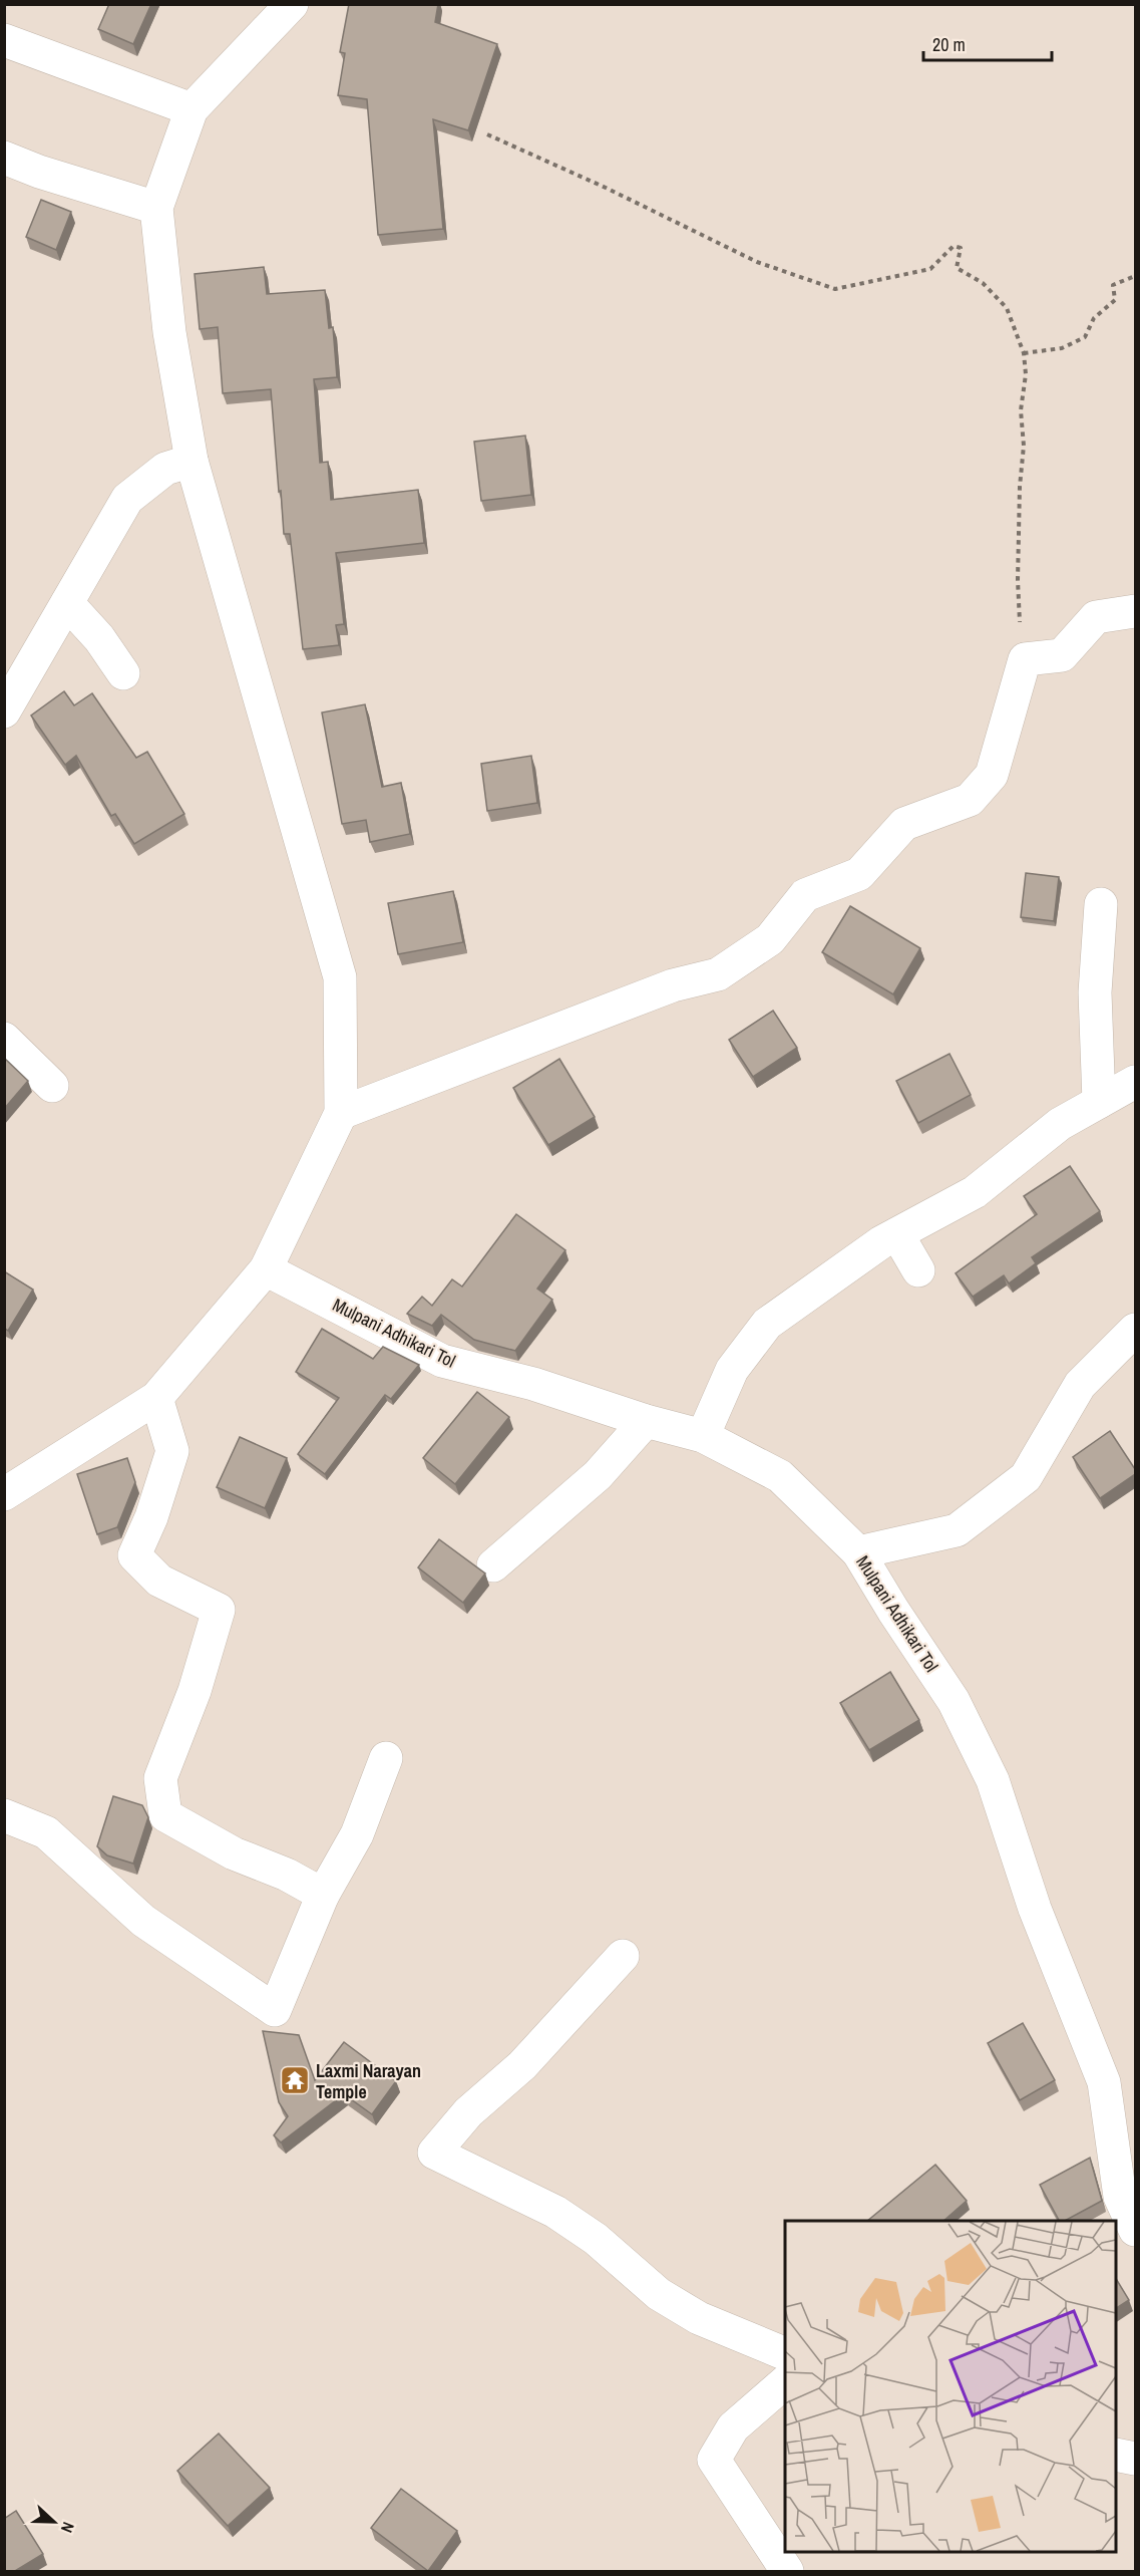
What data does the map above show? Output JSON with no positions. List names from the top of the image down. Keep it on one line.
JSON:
{"streets":{"street":["Mulpani Adhikari Tol"]},"places":{"temple":["Laxmi Narayan Temple"]},"scale_bar":"20 m","north":"right"}
